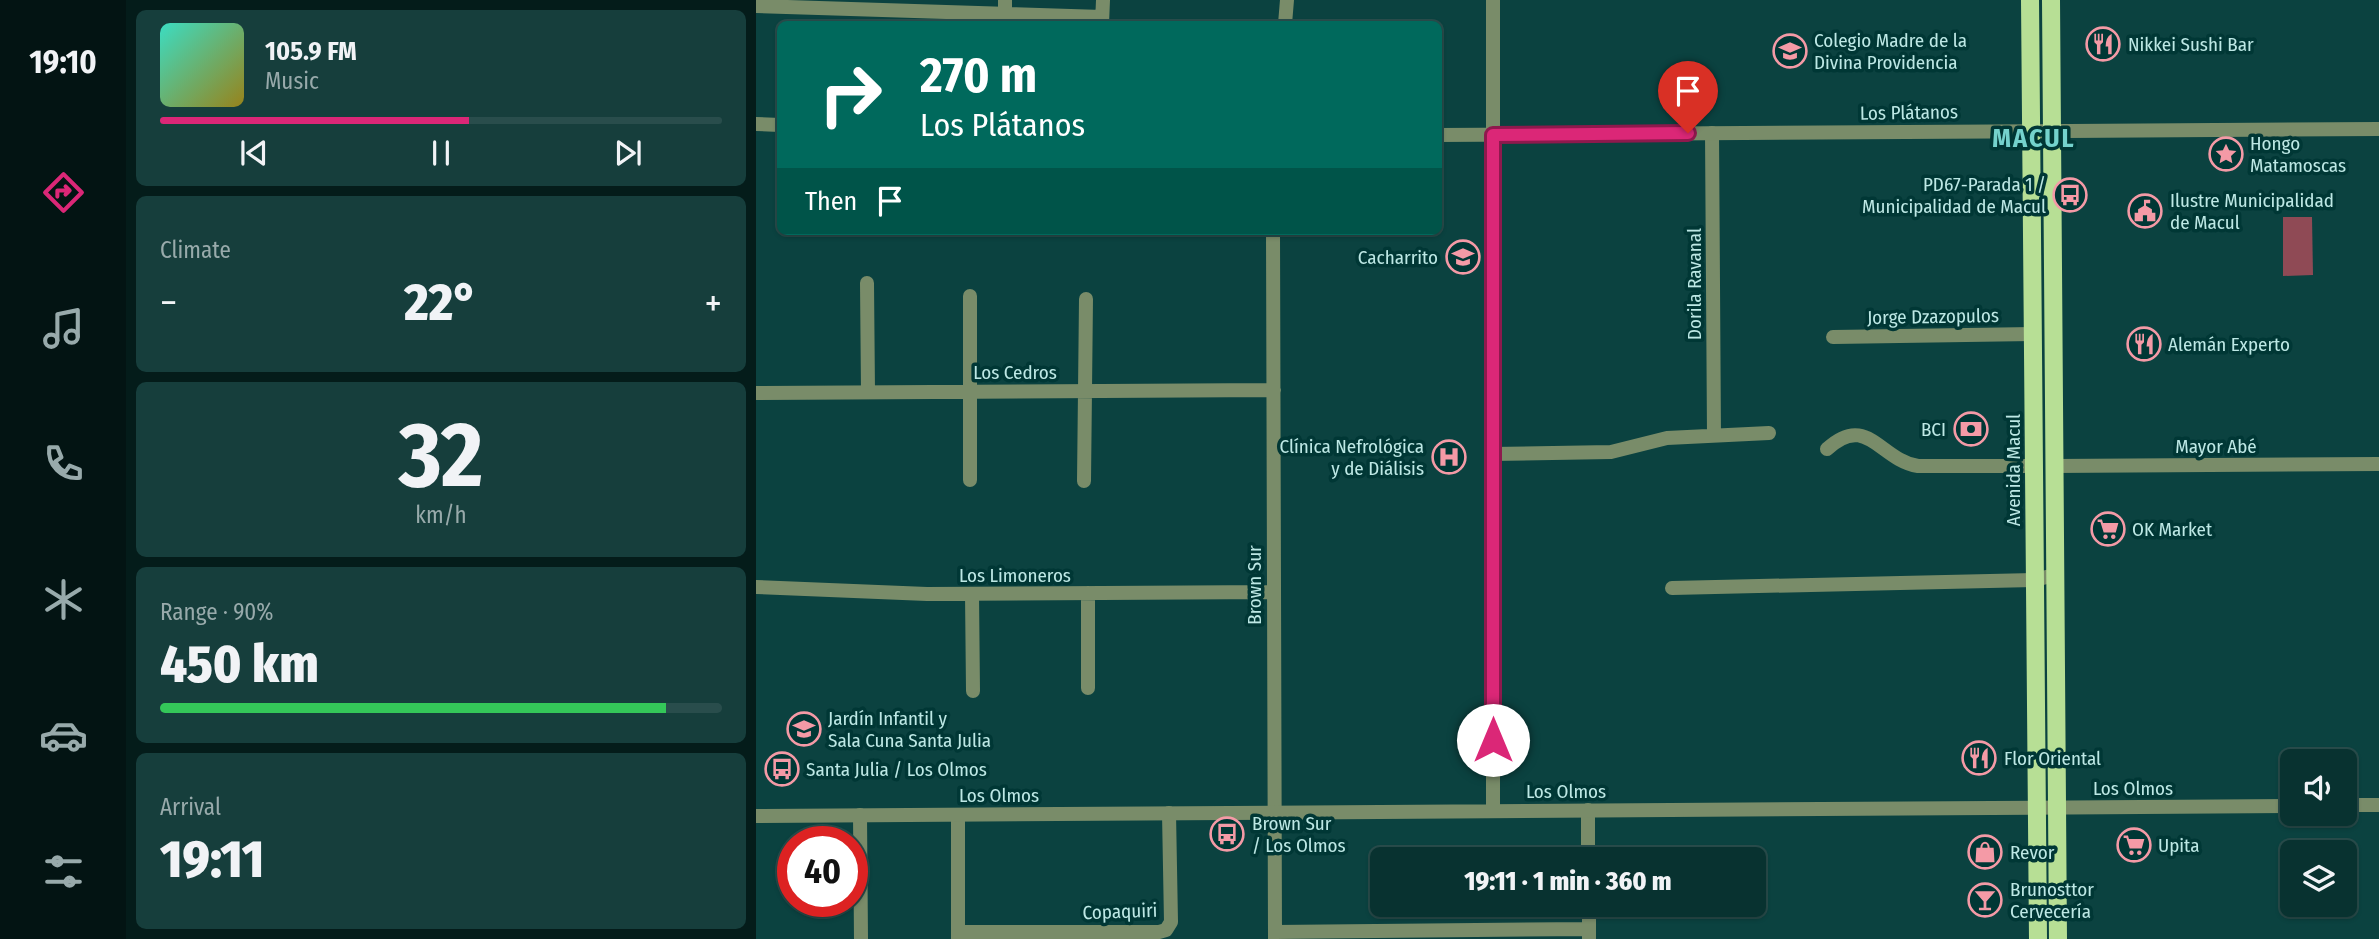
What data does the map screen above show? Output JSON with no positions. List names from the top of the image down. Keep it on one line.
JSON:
{"streets":{"main road":["Avenida Macul"],"street":["Los Plátanos","Dorila Ravanal","Jorge Dzazopulos","Los Cedros","Mayor Abé","Los Limoneros","Brown Sur","Los Olmos","Copaquiri"]},"crossings":[["Los Plátanos","Dorila Ravanal"],["Los Plátanos","Avenida Macul"],["Jorge Dzazopulos","Avenida Macul"],["Los Cedros","Brown Sur"],["Mayor Abé","Avenida Macul"],["Avenida Macul","Los Olmos"],["Los Limoneros","Brown Sur"],["Brown Sur","Los Olmos"],["Los Olmos","Copaquiri"]],"districts":["MACUL"],"places":{"restaurant":["Nikkei Sushi Bar","Alemán Experto","Flor Oriental"],"school or university":["Colegio Madre de la Divina Providencia","Cacharrito","Jardín Infantil y Sala Cuna Santa Julia"],"place":["Hongo Matamoscas"],"bus stop":["PD67-Parada 1 / Municipalidad de Macul","Santa Julia / Los Olmos","Brown Sur / Los Olmos"],"public building":["Ilustre Municipalidad de Macul"],"bank":["BCI"],"hospital":["Clínica Nefrológica y de Diálisis"],"supermarket":["OK Market","Upita"],"shop":["Revor"],"bar":["Brunosttor Cervecería"]},"page":{"tabs":"19:10","turn":["270 m","Los Plátanos"],"song":["105.9 FM","Music"],"then":"Then","tile":["Climate",["32","km/h"],["Range · 90%","450 km"],["Arrival","19:11"]],"heat":["−","22°","+"],"limit":"40","trip":"19:11 · 1 min · 360 m"}}
